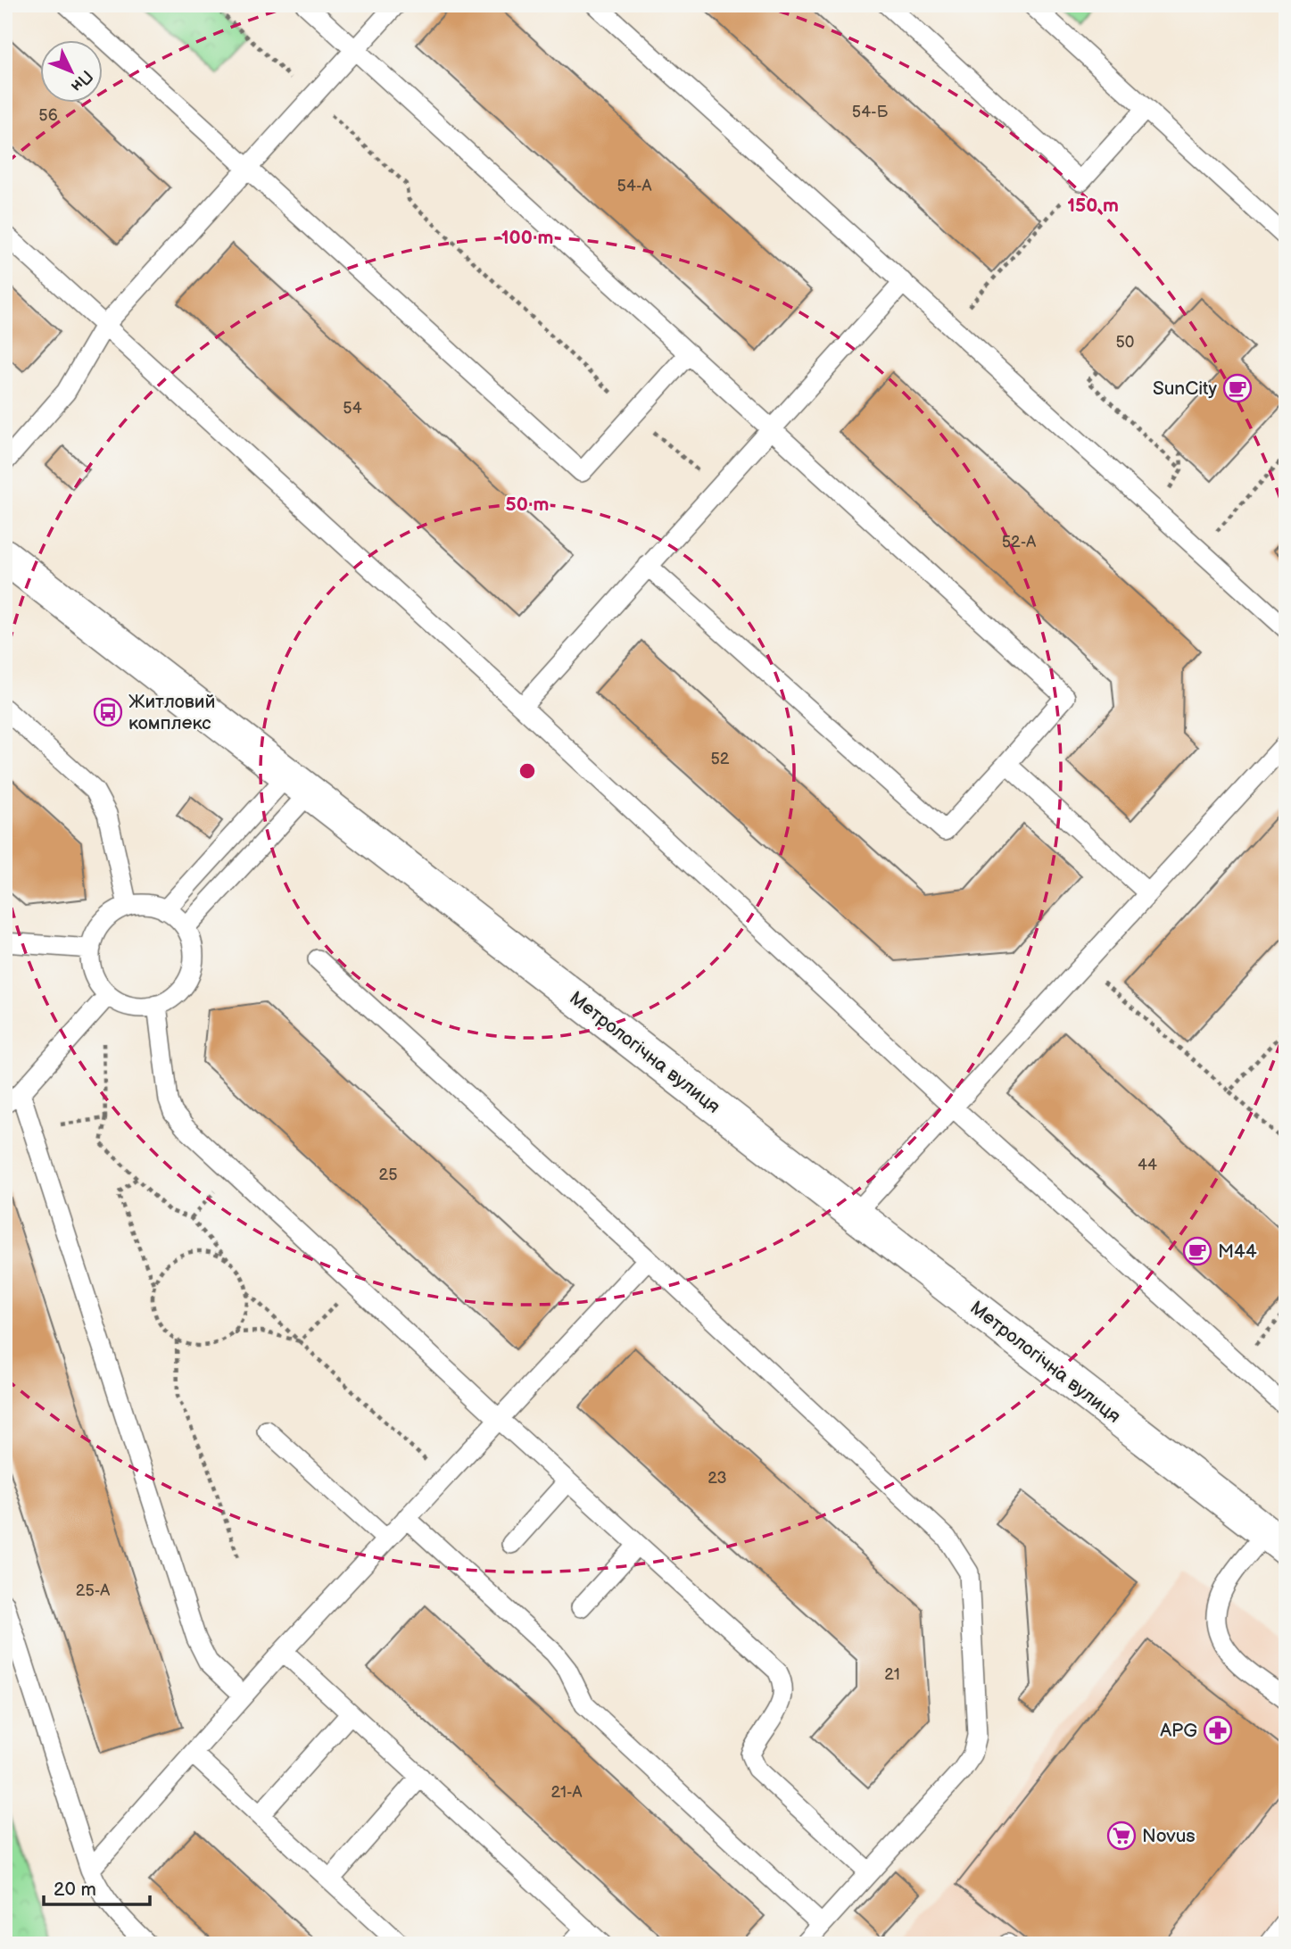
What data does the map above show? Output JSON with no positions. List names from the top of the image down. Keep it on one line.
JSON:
{"streets":{"street":["Метрологічна вулиця"]},"places":{"cafe":["SunCity","M44"],"bus stop":["Житловий комплекс"],"pharmacy":["APG"],"supermarket":["Novus"]},"house_numbers":["54-Б","56","54-А","50","54","52-А","52","44","25","23","25-А","21","21-А"],"scale_bar":"20 m","north":"bottom right","rings":["150 m","100 m","50 m"]}
